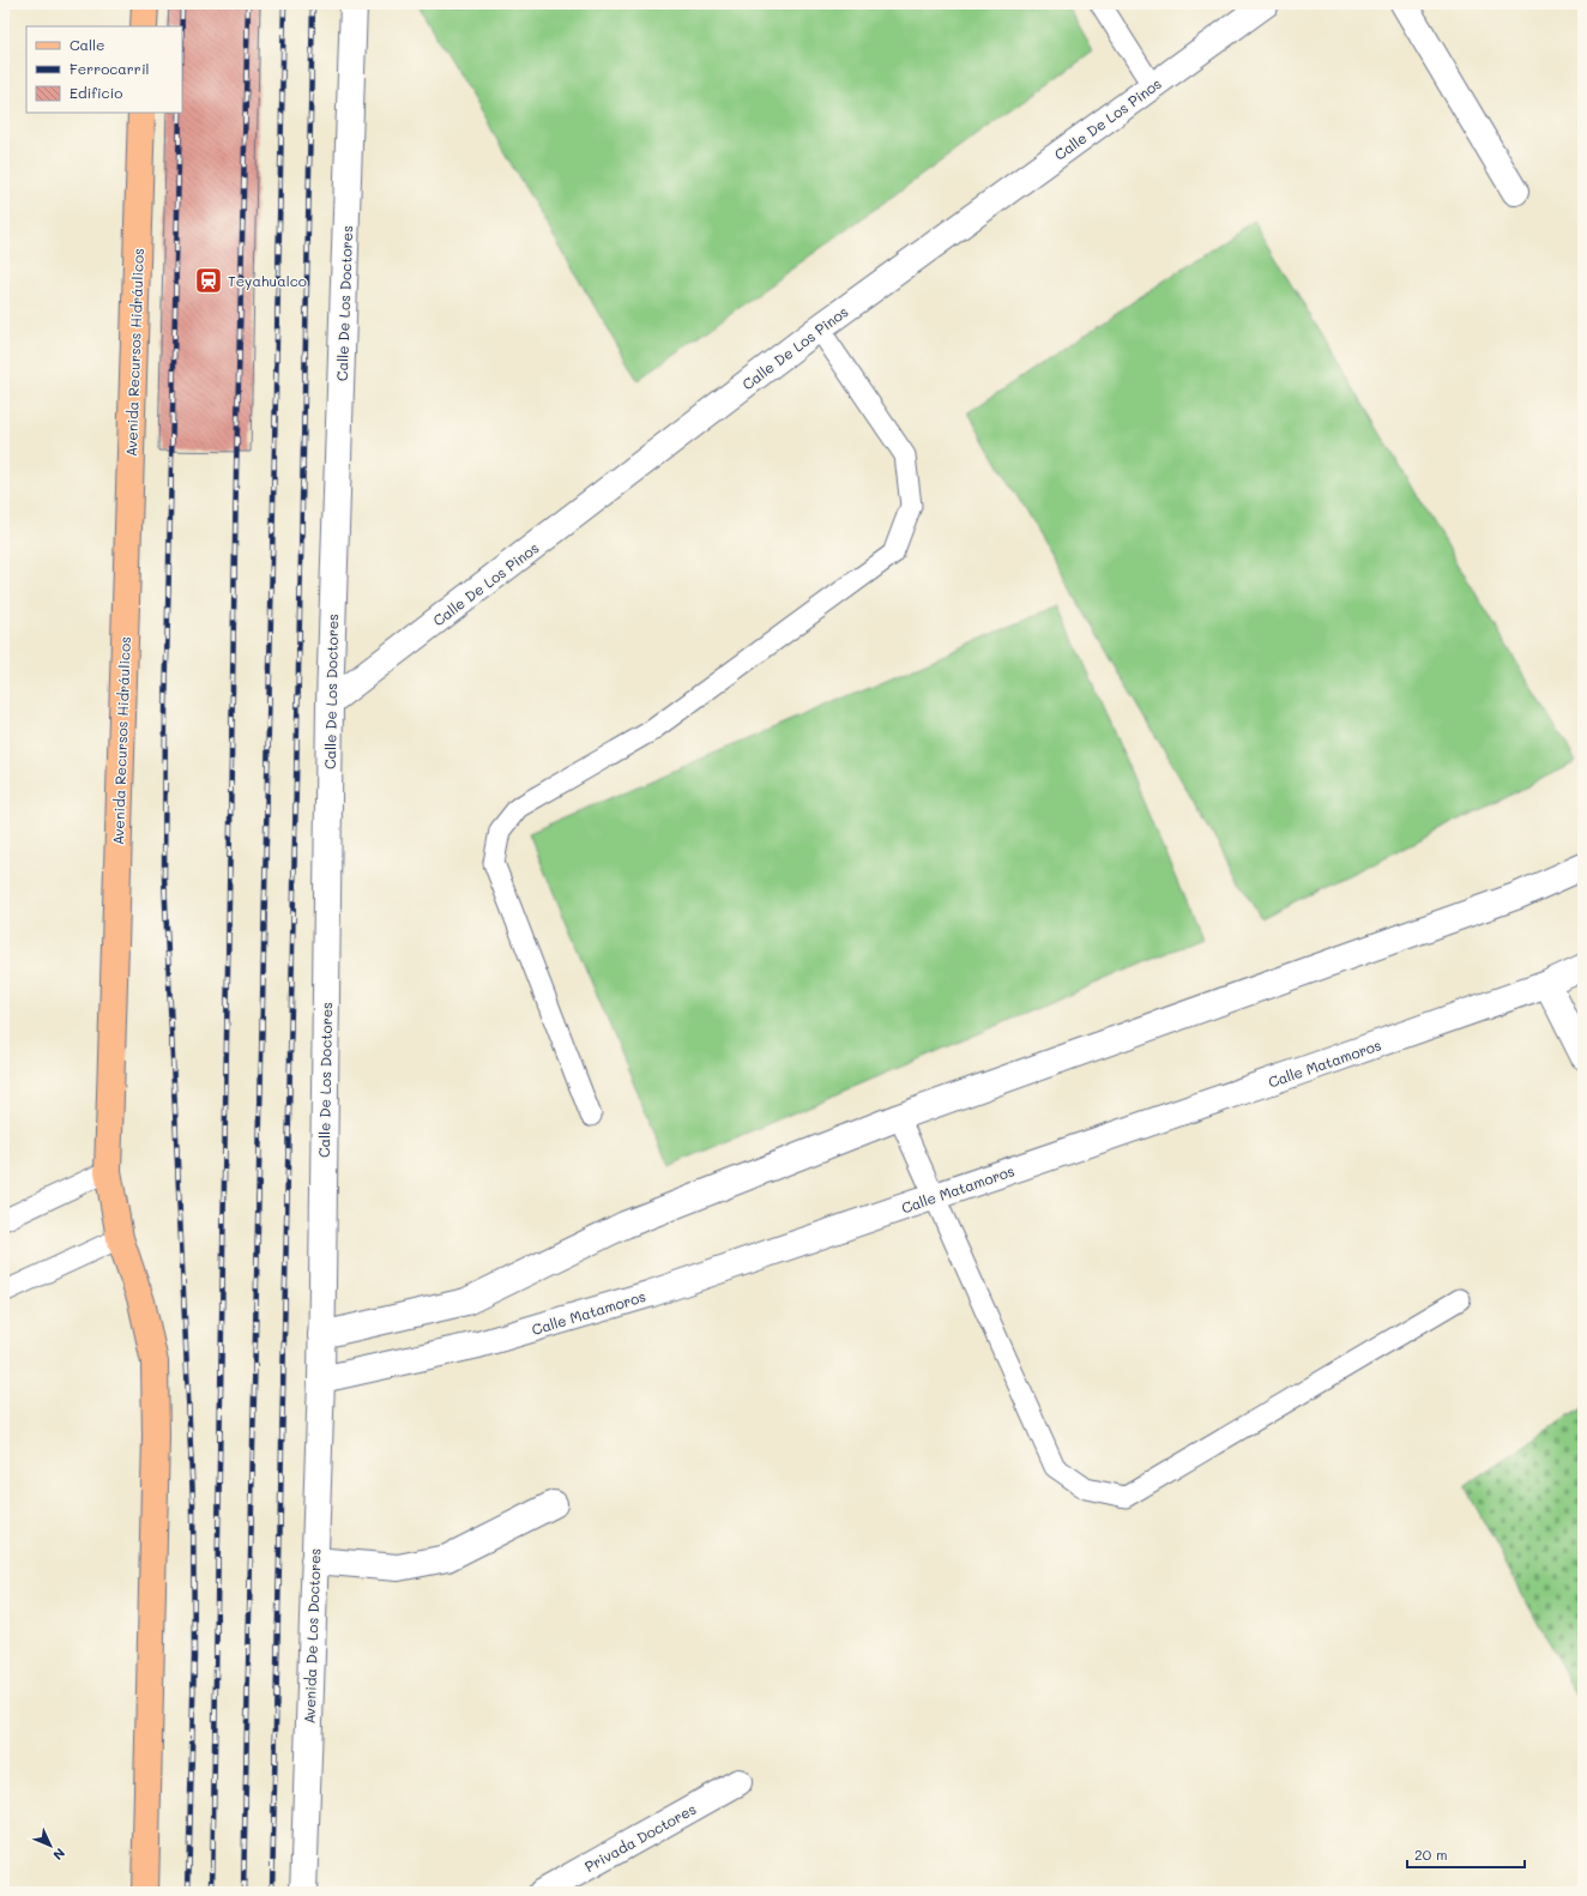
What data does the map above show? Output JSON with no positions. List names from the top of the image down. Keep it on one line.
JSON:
{"streets":{"main road":["Avenida Recursos Hidráulicos"],"street":["Calle De Los Pinos","Calle De Los Doctores","Calle Matamoros","Avenida De Los Doctores","Privada Doctores"]},"crossings":[["Calle De Los Pinos","Calle De Los Doctores"],["Calle De Los Doctores","Calle Matamoros"],["Calle De Los Doctores","Avenida De Los Doctores"],["Calle Matamoros","Avenida De Los Doctores"]],"places":{"station":["Teyahualco"]},"legend":["Calle","Ferrocarril","Edificio"],"scale_bar":"20 m","north":"bottom right"}
